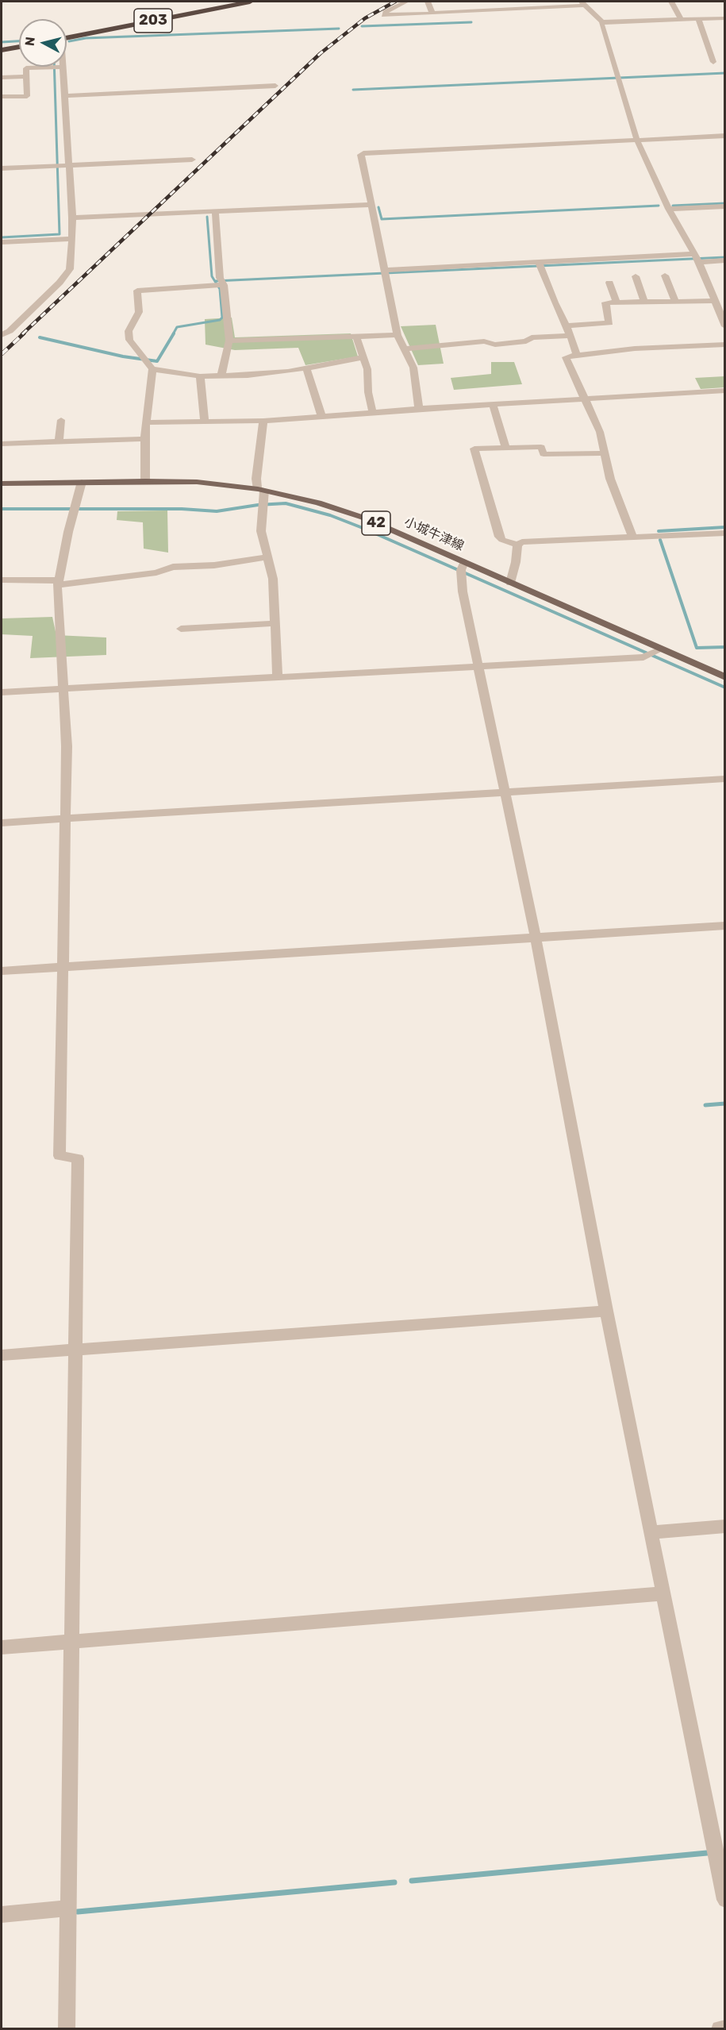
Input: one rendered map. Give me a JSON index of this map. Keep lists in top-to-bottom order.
{
  "streets": {
    "highway": ["203"],
    "main road": ["42", "小城牛津線"]
  },
  "north": "left"
}
